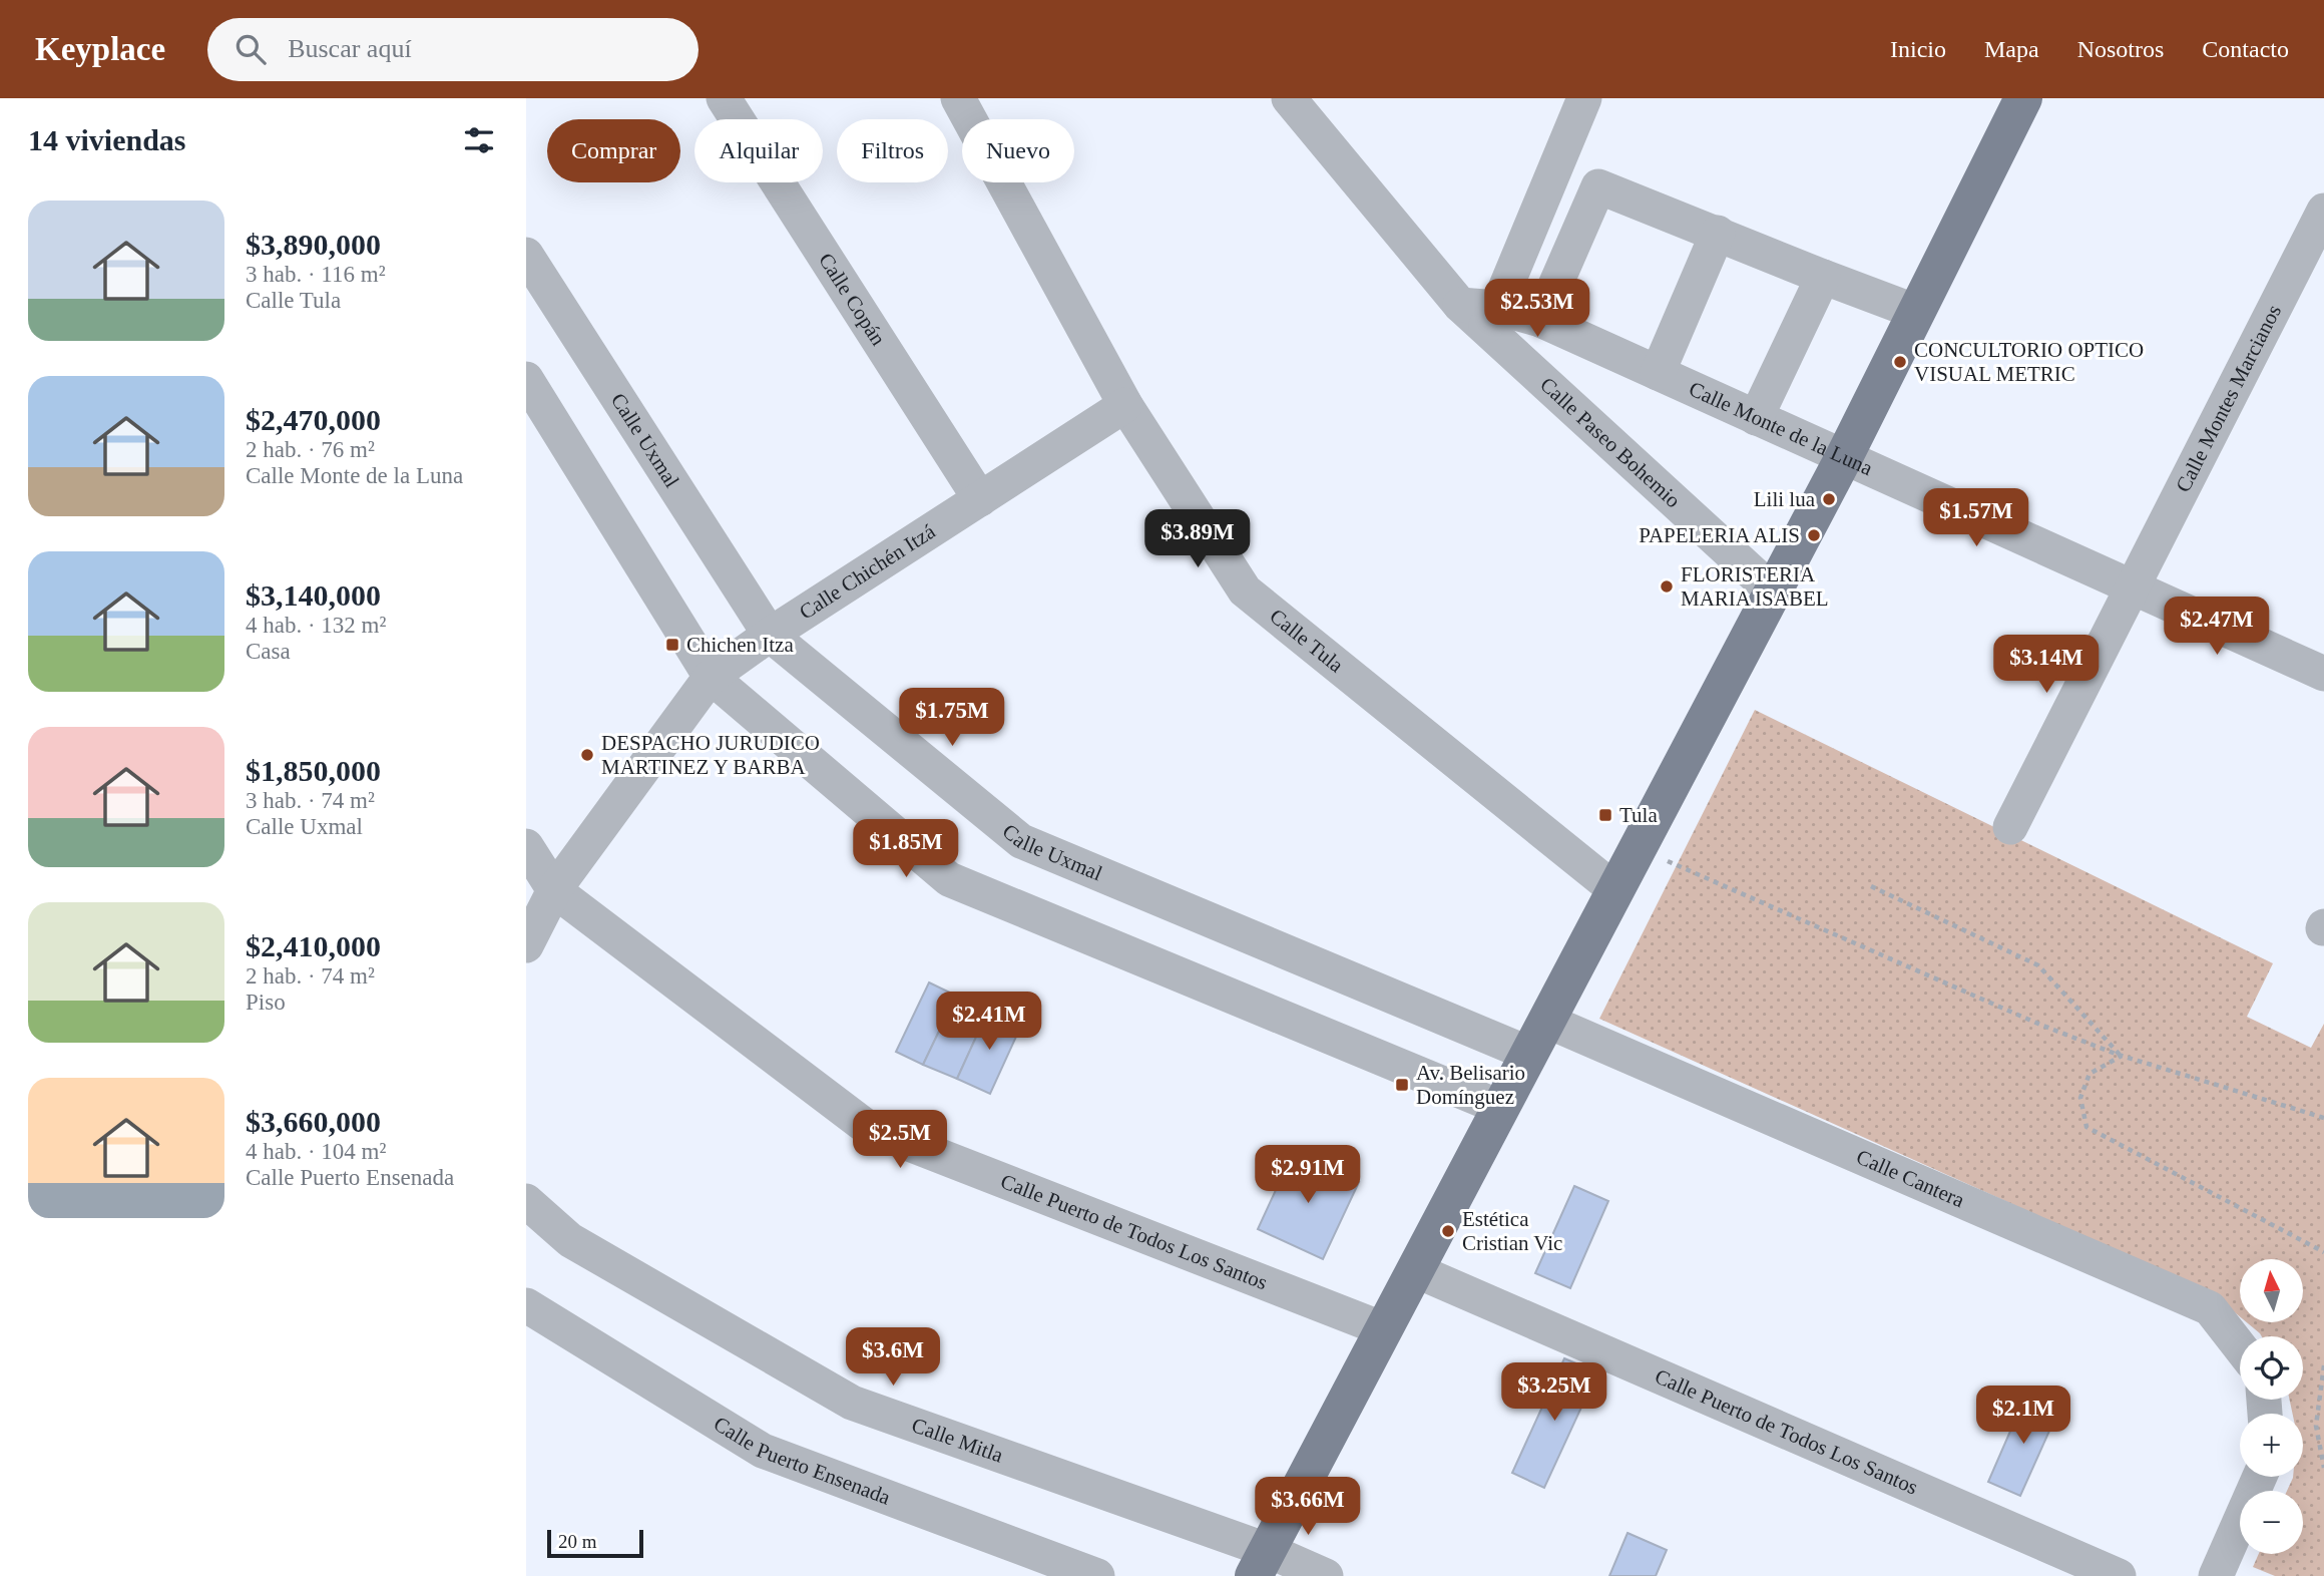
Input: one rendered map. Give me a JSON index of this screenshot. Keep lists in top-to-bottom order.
{
  "streets": {
    "street": [
      "Calle Copán",
      "Calle Montes Marcianos",
      "Calle Monte de la Luna",
      "Calle Uxmal",
      "Calle Paseo Bohemio",
      "Calle Chichén Itzá",
      "Calle Tula",
      "Calle Cantera",
      "Calle Puerto de Todos Los Santos",
      "Calle Mitla",
      "Calle Puerto Ensenada"
    ]
  },
  "crossings": [
    ["Calle Copán", "Calle Chichén Itzá"],
    ["Calle Montes Marcianos", "Calle Monte de la Luna"],
    ["Calle Monte de la Luna", "Calle Paseo Bohemio"],
    ["Calle Uxmal", "Calle Chichén Itzá"],
    ["Calle Chichén Itzá", "Calle Tula"],
    ["Calle Chichén Itzá", "Calle Puerto de Todos Los Santos"]
  ],
  "places": {
    "other": [
      "CONCULTORIO OPTICO VISUAL METRIC",
      "Lili lua",
      "PAPELERIA ALIS",
      "FLORISTERIA MARIA ISABEL",
      "DESPACHO JURUDICO MARTINEZ Y BARBA",
      "Estética Cristian Vic"
    ],
    "transit": ["Chichen Itza", "Tula", "Av. Belisario Domínguez"]
  },
  "scale_bar": "20 m",
  "north": "top",
  "page": {
    "header": "Keyplace",
    "search": "Buscar aquí",
    "nav": [
      "Inicio",
      "Mapa",
      "Nosotros",
      "Contacto"
    ],
    "heading": "14 viviendas",
    "chip": [
      "Comprar",
      "Alquilar",
      "Filtros",
      "Nuevo"
    ],
    "list": [
      {
        "name": "$3,890,000",
        "note": "3 hab. · 116 m² · Calle Tula"
      },
      {
        "name": "$2,470,000",
        "note": "2 hab. · 76 m² · Calle Monte de la Luna"
      },
      {
        "name": "$3,140,000",
        "note": "4 hab. · 132 m² · Casa"
      },
      {
        "name": "$1,850,000",
        "note": "3 hab. · 74 m² · Calle Uxmal"
      },
      {
        "name": "$2,410,000",
        "note": "2 hab. · 74 m² · Piso"
      },
      {
        "name": "$3,660,000",
        "note": "4 hab. · 104 m² · Calle Puerto Ensenada"
      }
    ],
    "price": [
      "$2.53M",
      "$1.57M",
      "$3.89M",
      "$2.47M",
      "$3.14M",
      "$1.75M",
      "$1.85M",
      "$2.41M",
      "$2.5M",
      "$2.91M",
      "$3.6M",
      "$3.25M",
      "$2.1M",
      "$3.66M"
    ],
    "map_buttons": ["+", "−"],
    "scale": "20 m"
  }
}
